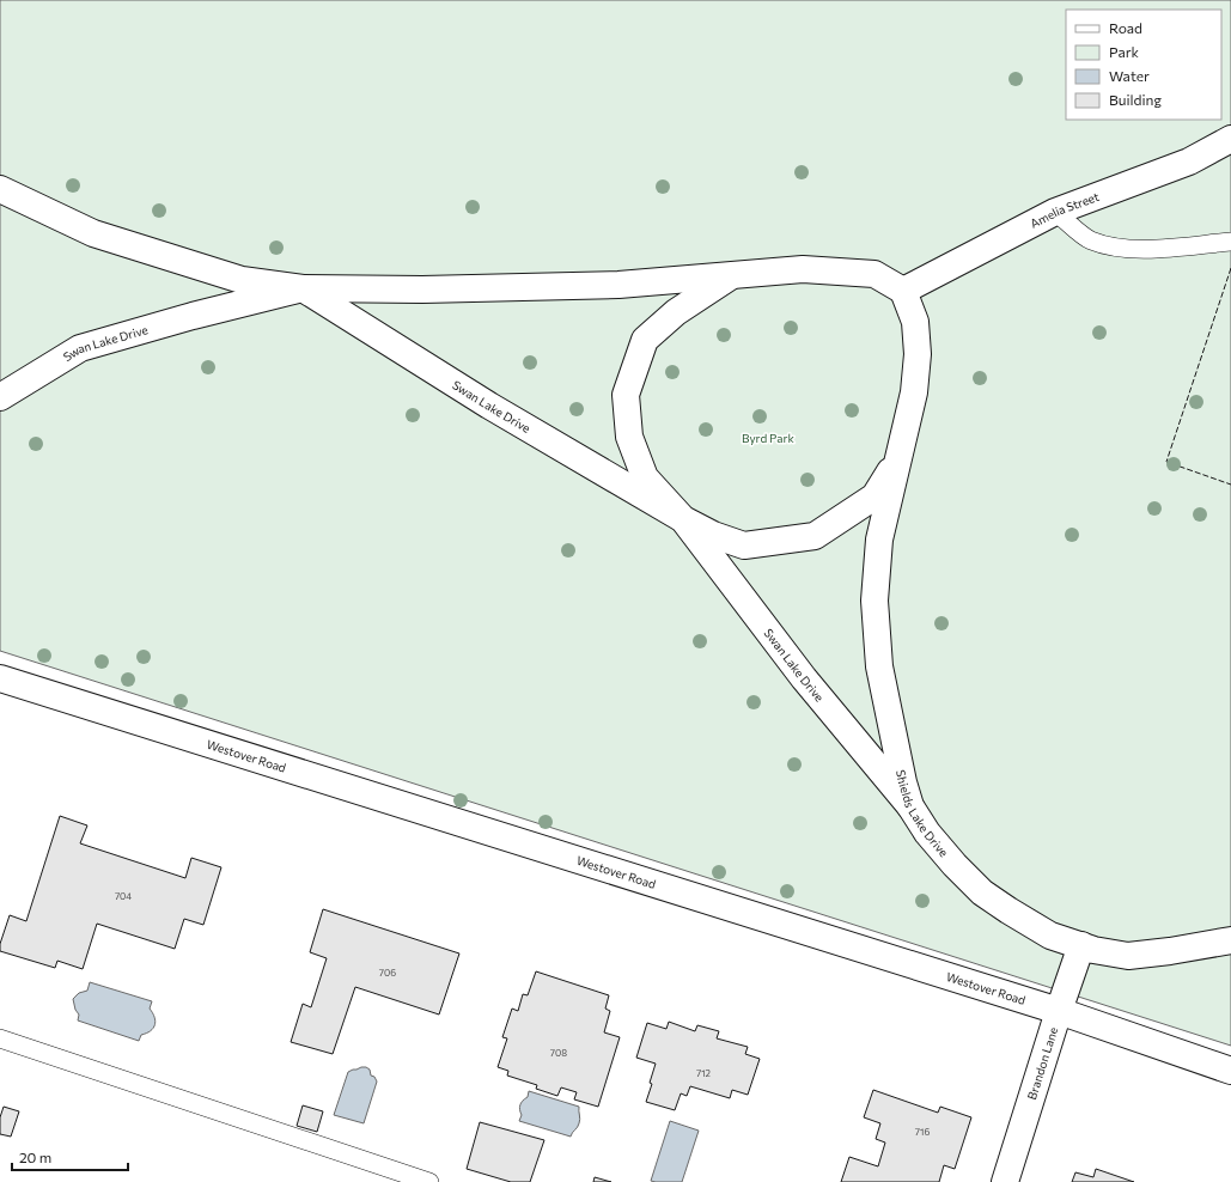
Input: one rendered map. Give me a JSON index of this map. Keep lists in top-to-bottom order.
{
  "streets": {
    "street": [
      "Amelia Street",
      "Swan Lake Drive",
      "Westover Road",
      "Shields Lake Drive",
      "Brandon Lane"
    ]
  },
  "crossings": [
    ["Amelia Street", "Swan Lake Drive"],
    ["Amelia Street", "Shields Lake Drive"],
    ["Swan Lake Drive", "Shields Lake Drive"],
    ["Westover Road", "Brandon Lane"],
    ["Shields Lake Drive", "Brandon Lane"]
  ],
  "parks": ["Byrd Park"],
  "house_numbers": [
    "704",
    "706",
    "708",
    "712",
    "716"
  ],
  "legend": [
    "Road",
    "Park",
    "Water",
    "Building"
  ],
  "scale_bar": "20 m"
}
